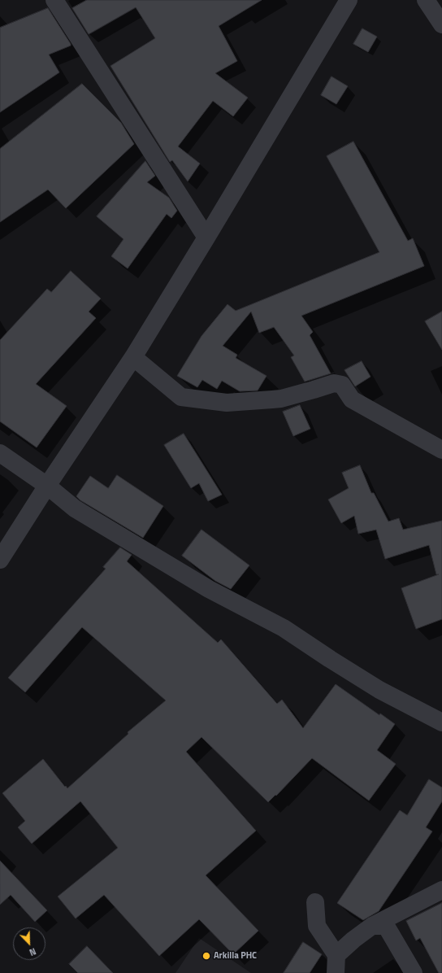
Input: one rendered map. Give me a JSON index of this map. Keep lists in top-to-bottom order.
{
  "places": ["Arkilla PHC"],
  "north": "bottom right"
}
